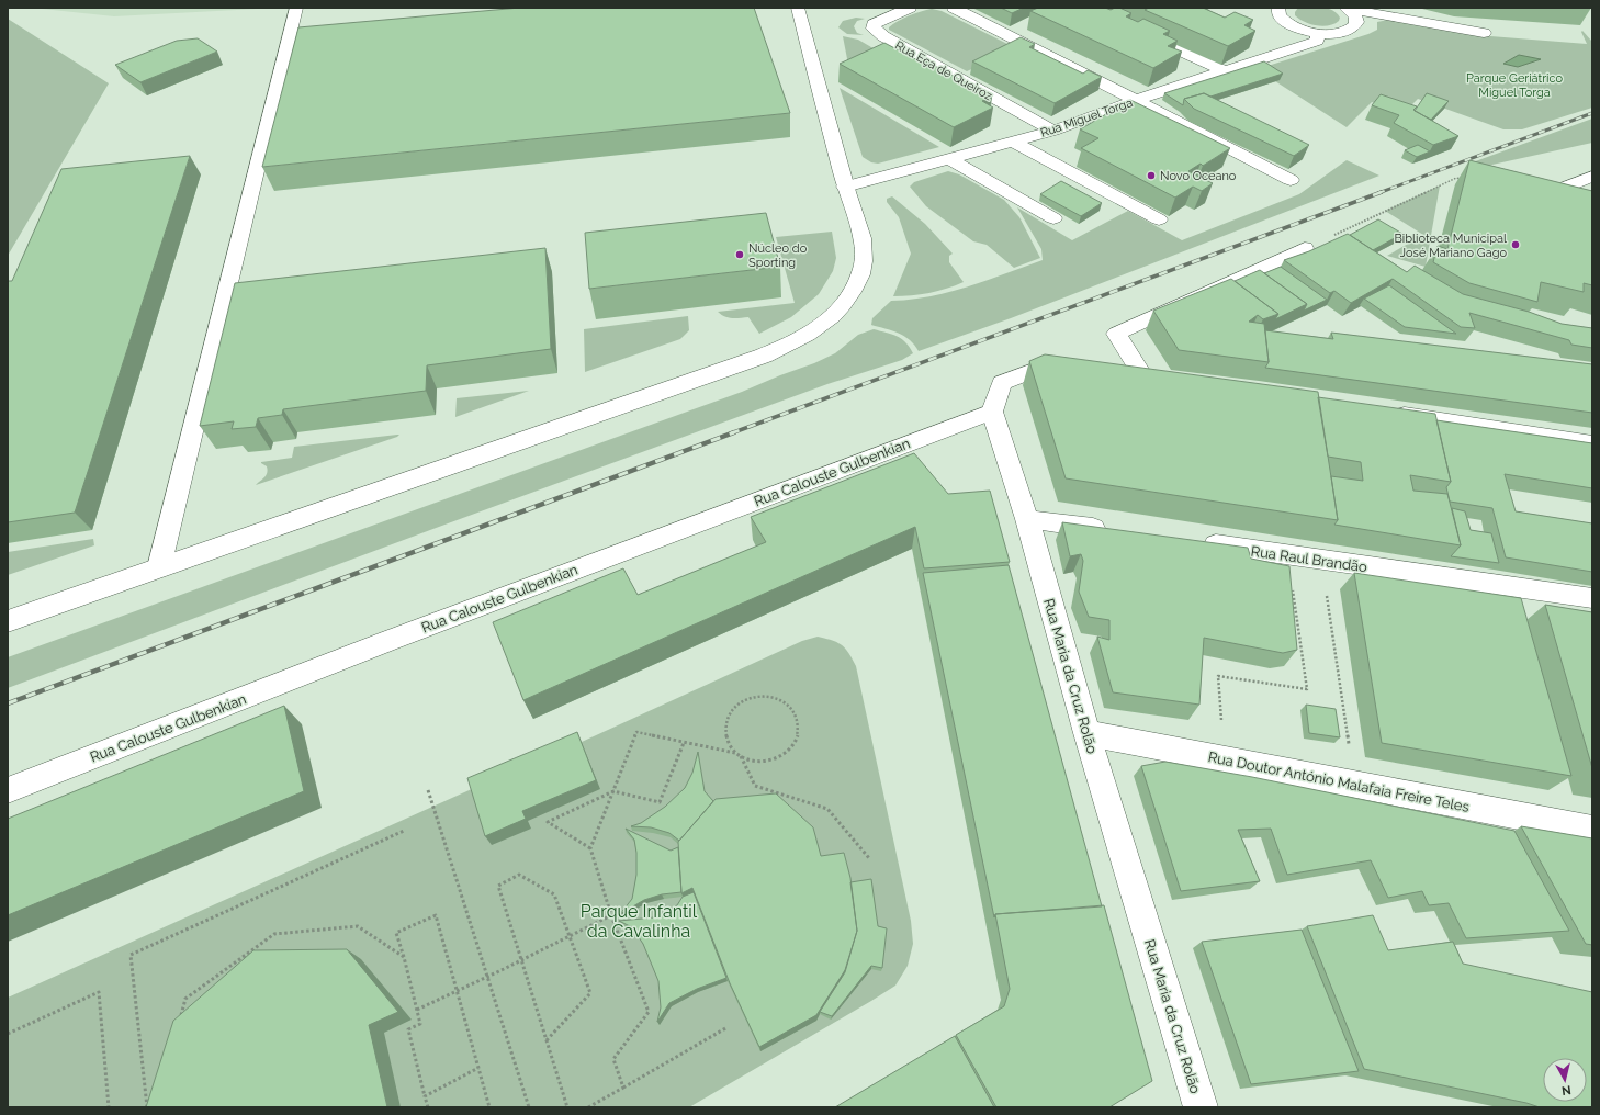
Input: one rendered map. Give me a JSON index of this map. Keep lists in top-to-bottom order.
{
  "streets": {
    "street": [
      "Rua Eça de Queiroz",
      "Rua Miguel Torga",
      "Rua Calouste Gulbenkian",
      "Rua Raul Brandão",
      "Rua Maria da Cruz Rolão",
      "Rua Doutor António Malafaia Freire Teles"
    ]
  },
  "crossings": [
    ["Rua Eça de Queiroz", "Rua Miguel Torga"],
    ["Rua Calouste Gulbenkian", "Rua Maria da Cruz Rolão"],
    ["Rua Maria da Cruz Rolão", "Rua Doutor António Malafaia Freire Teles"]
  ],
  "parks": ["Parque Geriátrico Miguel Torga", "Parque Infantil da Cavalinha"],
  "places": ["Novo Oceano", "Biblioteca Municipal José Mariano Gago", "Núcleo do Sporting"],
  "north": "bottom"
}
